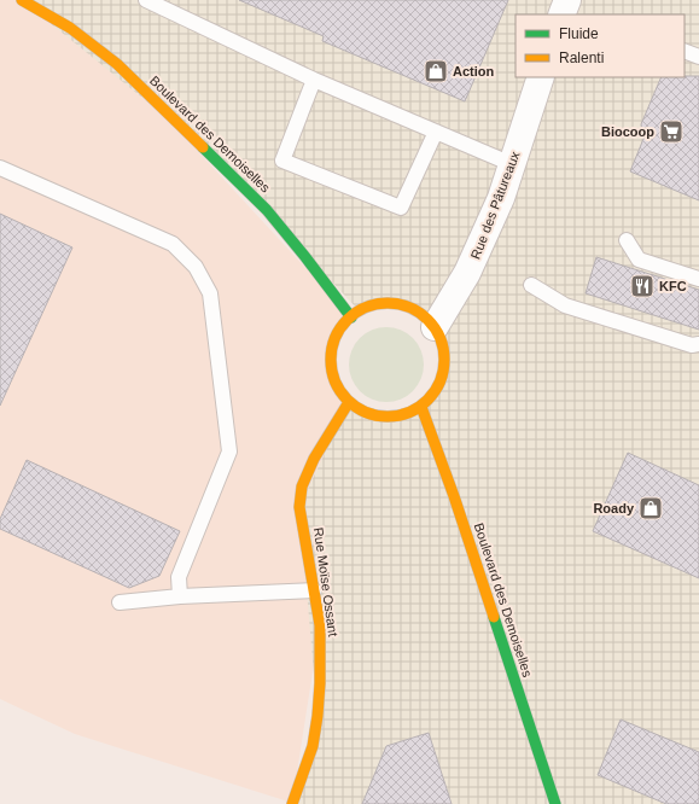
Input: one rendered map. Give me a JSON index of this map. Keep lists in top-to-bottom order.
{
  "streets": {
    "street": ["Boulevard des Demoiselles", "Rue des Pâtureaux", "Rue Moïse Ossant"]
  },
  "crossings": [
    ["Boulevard des Demoiselles", "Rue des Pâtureaux"],
    ["Boulevard des Demoiselles", "Rue Moïse Ossant"],
    ["Rue des Pâtureaux", "Rue Moïse Ossant"]
  ],
  "places": {
    "shop": ["Action", "Roady"],
    "supermarket": ["Biocoop"],
    "restaurant": ["KFC"]
  },
  "legend": ["Fluide", "Ralenti"]
}
